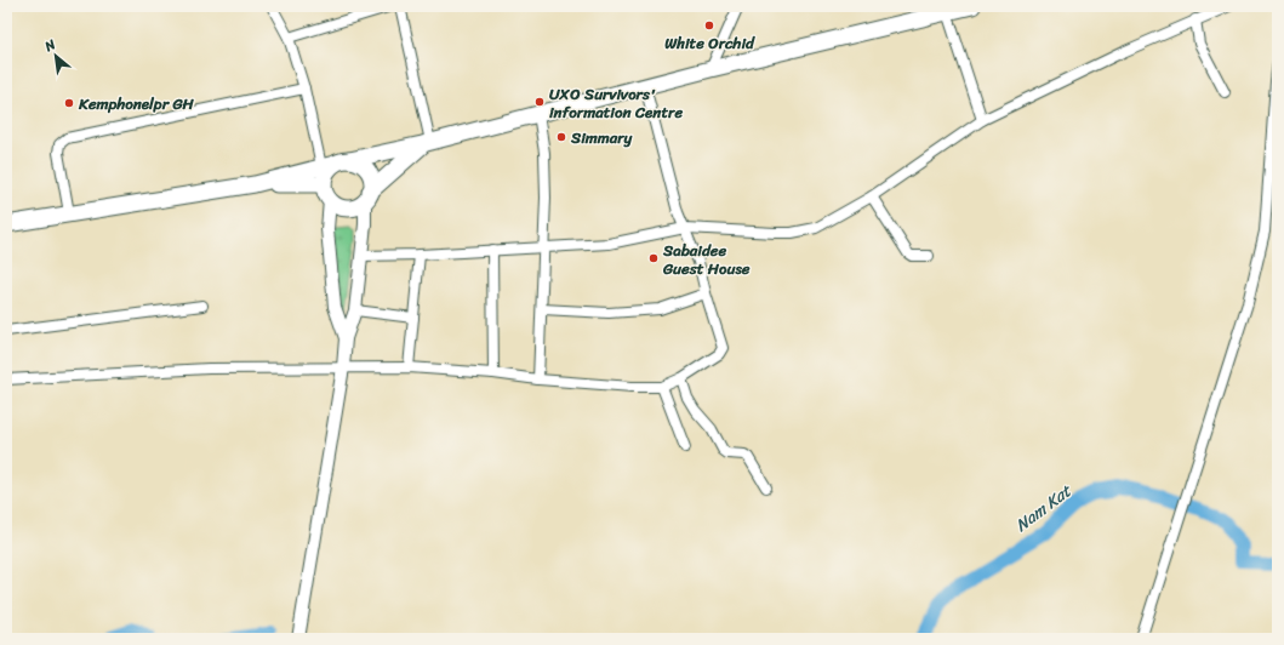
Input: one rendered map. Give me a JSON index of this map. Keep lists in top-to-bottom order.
{
  "water": ["Nam Kat"],
  "places": [
    "White Orchid",
    "UXO Survivors' information Centre",
    "Kemphonelpr GH",
    "Simmary",
    "Sabaidee Guest House"
  ],
  "north": "top left"
}
